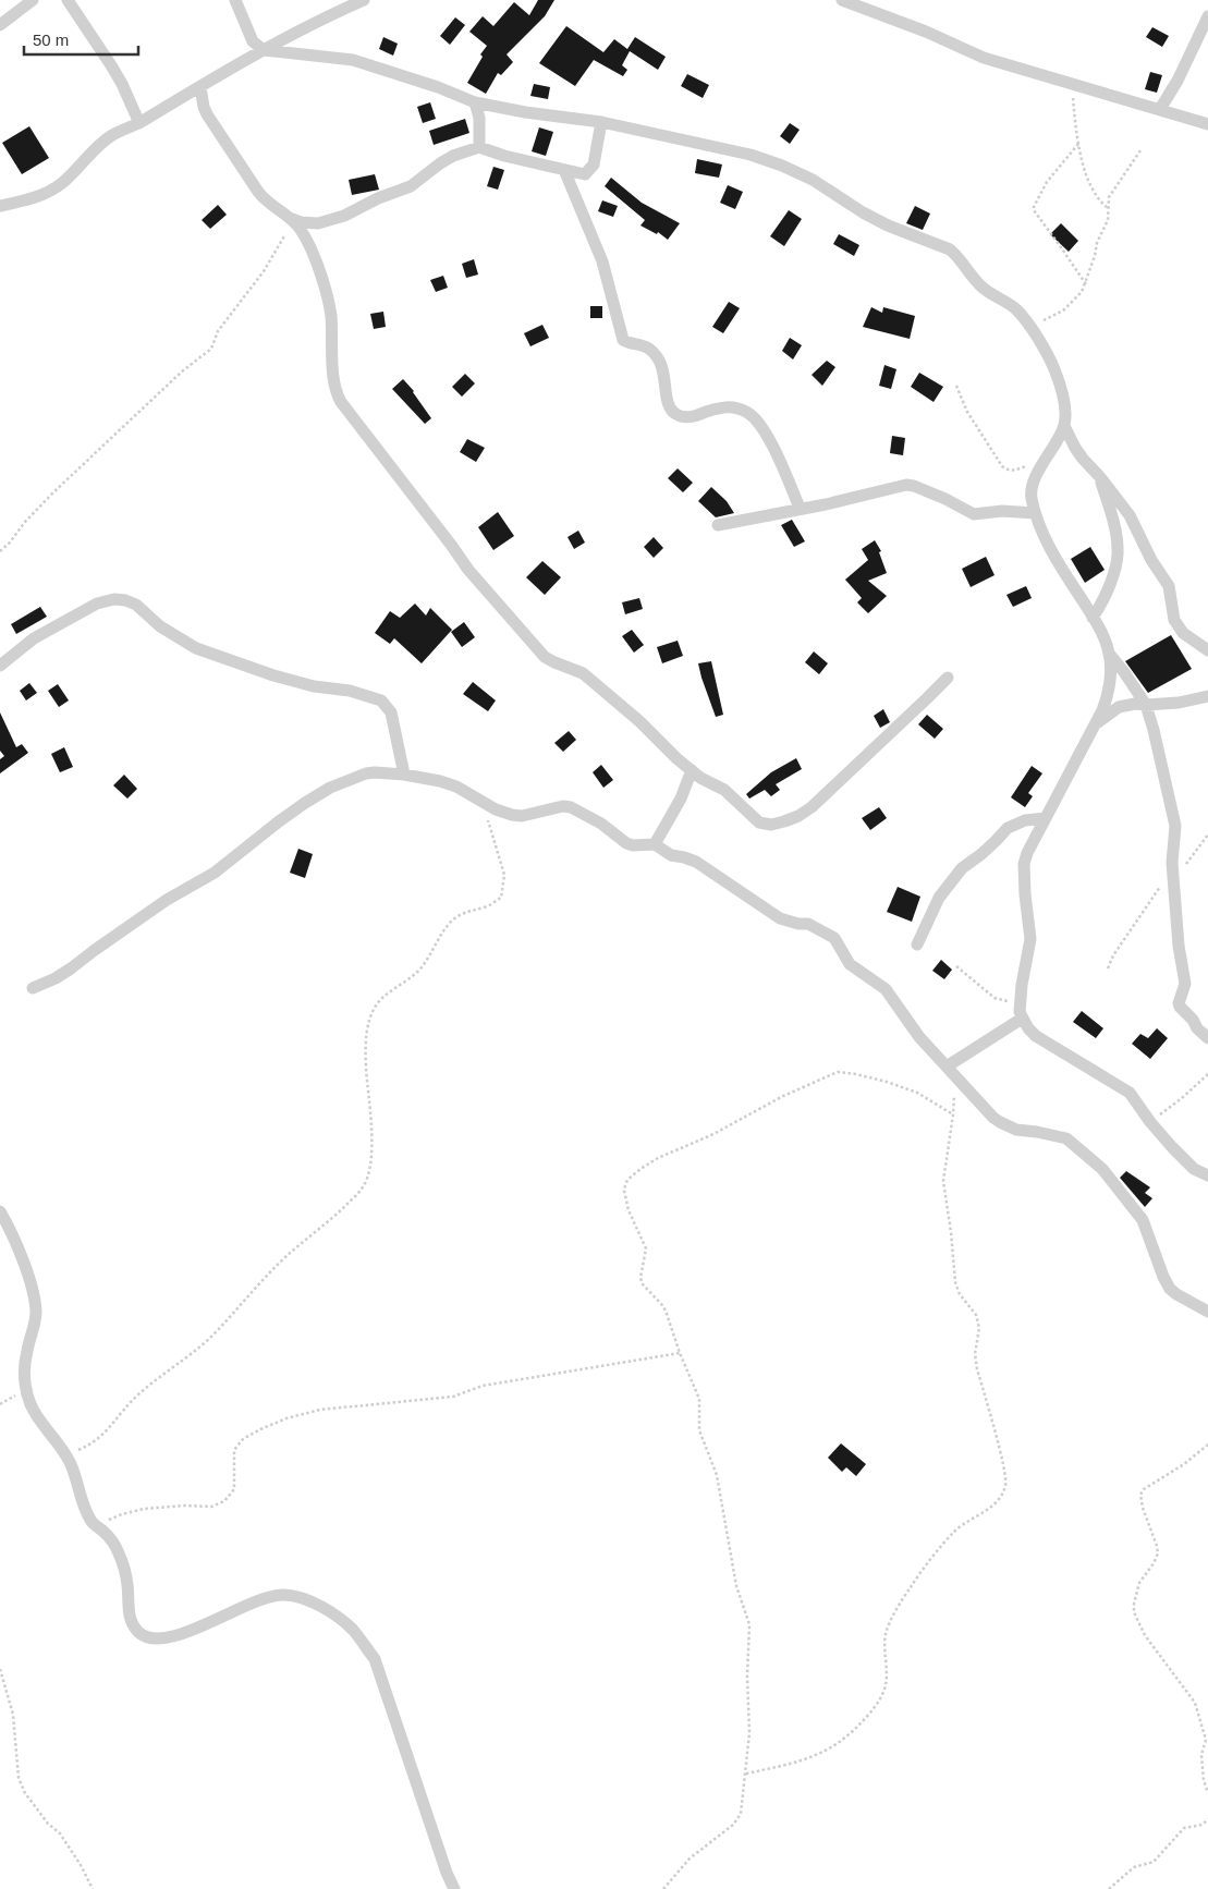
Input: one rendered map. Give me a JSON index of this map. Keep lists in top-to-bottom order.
{
  "scale_bar": "50 m"
}
